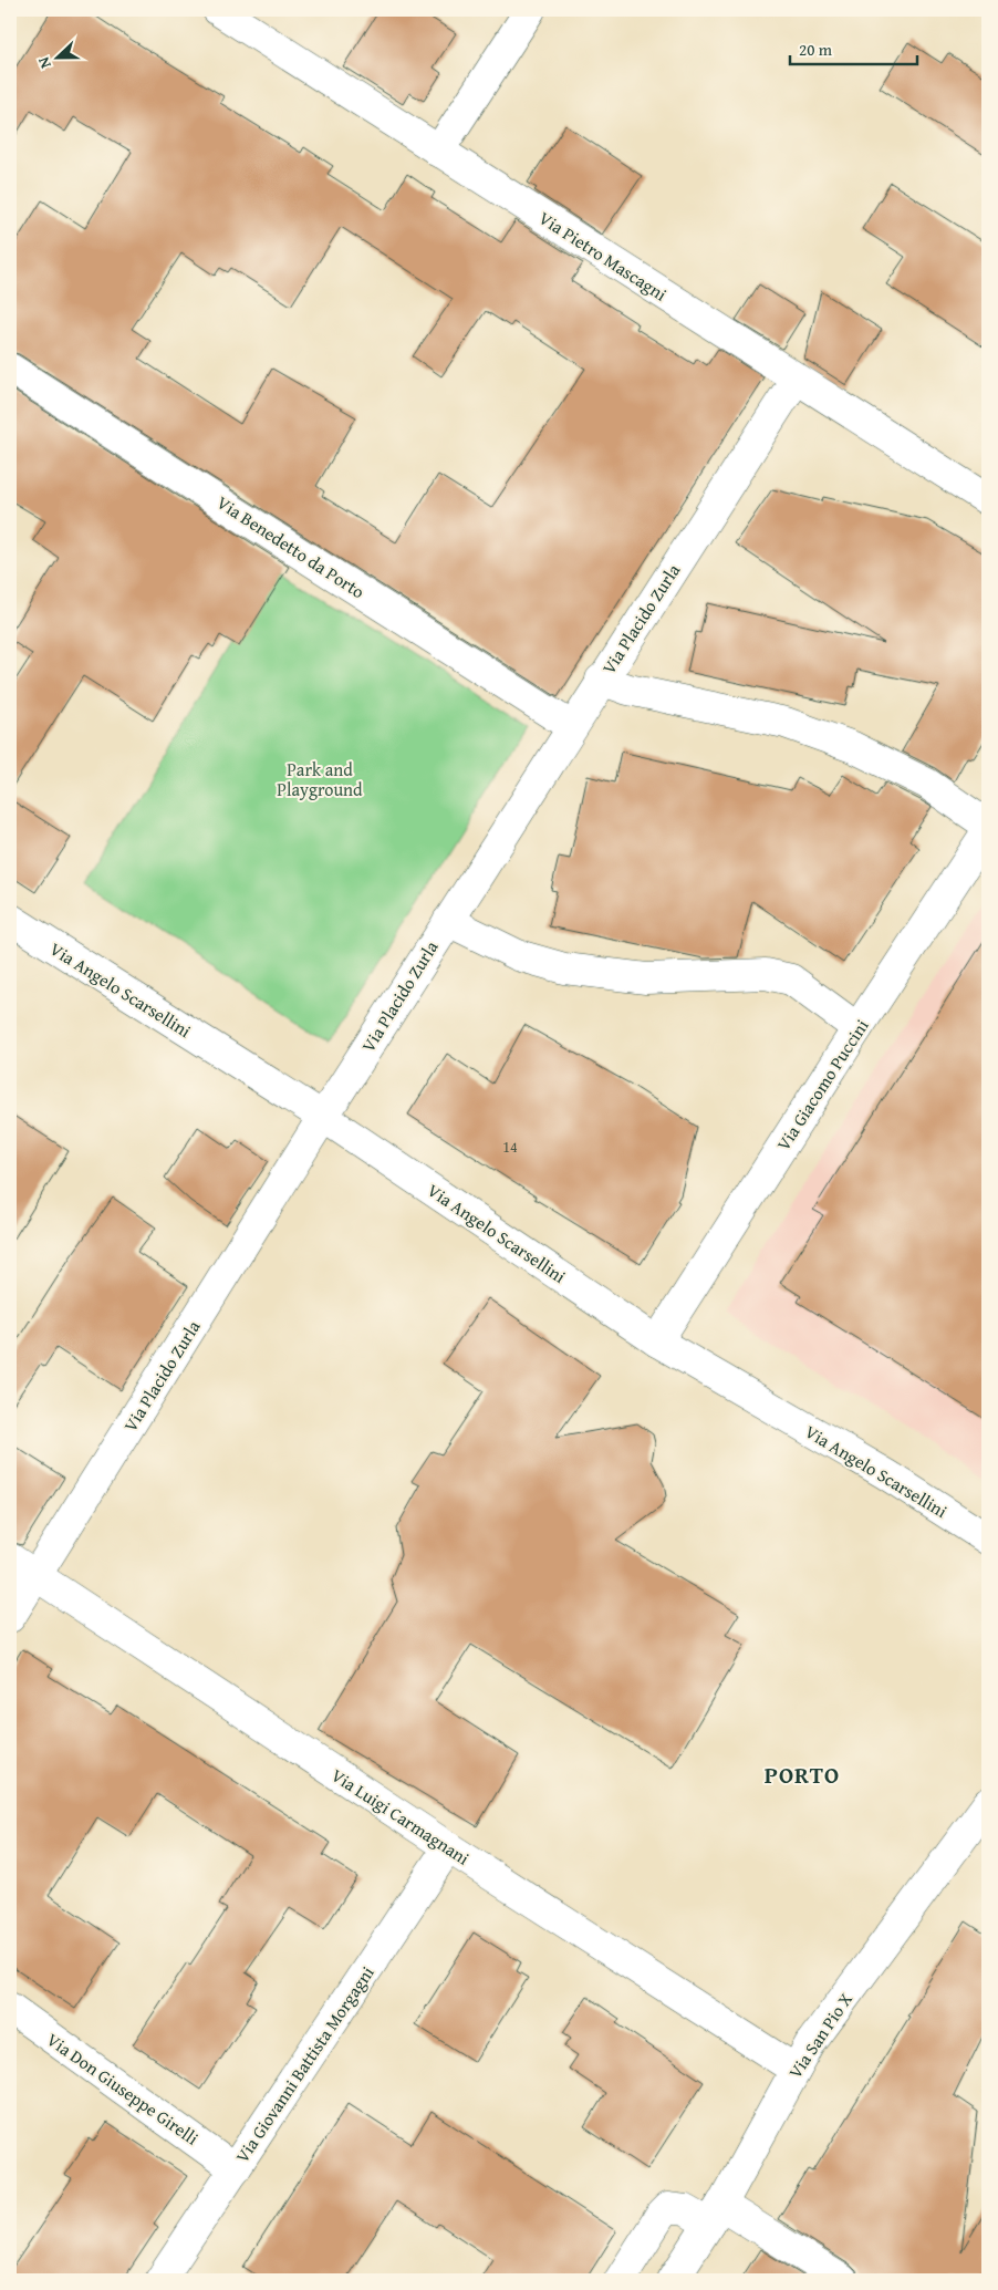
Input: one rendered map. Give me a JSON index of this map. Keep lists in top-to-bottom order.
{
  "streets": {
    "street": [
      "Via Pietro Mascagni",
      "Via Benedetto da Porto",
      "Via Placido Zurla",
      "Via Angelo Scarsellini",
      "Via Giacomo Puccini",
      "Via Luigi Carmagnani",
      "Via San Pio X",
      "Via Giovanni Battista Morgagni",
      "Via Don Giuseppe Girelli"
    ]
  },
  "crossings": [
    ["Via Pietro Mascagni", "Via Placido Zurla"],
    ["Via Benedetto da Porto", "Via Placido Zurla"],
    ["Via Placido Zurla", "Via Angelo Scarsellini"],
    ["Via Placido Zurla", "Via Luigi Carmagnani"],
    ["Via Angelo Scarsellini", "Via Giacomo Puccini"],
    ["Via Luigi Carmagnani", "Via San Pio X"],
    ["Via Luigi Carmagnani", "Via Giovanni Battista Morgagni"],
    ["Via Giovanni Battista Morgagni", "Via Don Giuseppe Girelli"]
  ],
  "districts": ["PORTO"],
  "parks": ["Park and Playground"],
  "house_numbers": ["14"],
  "scale_bar": "20 m",
  "north": "left"
}
